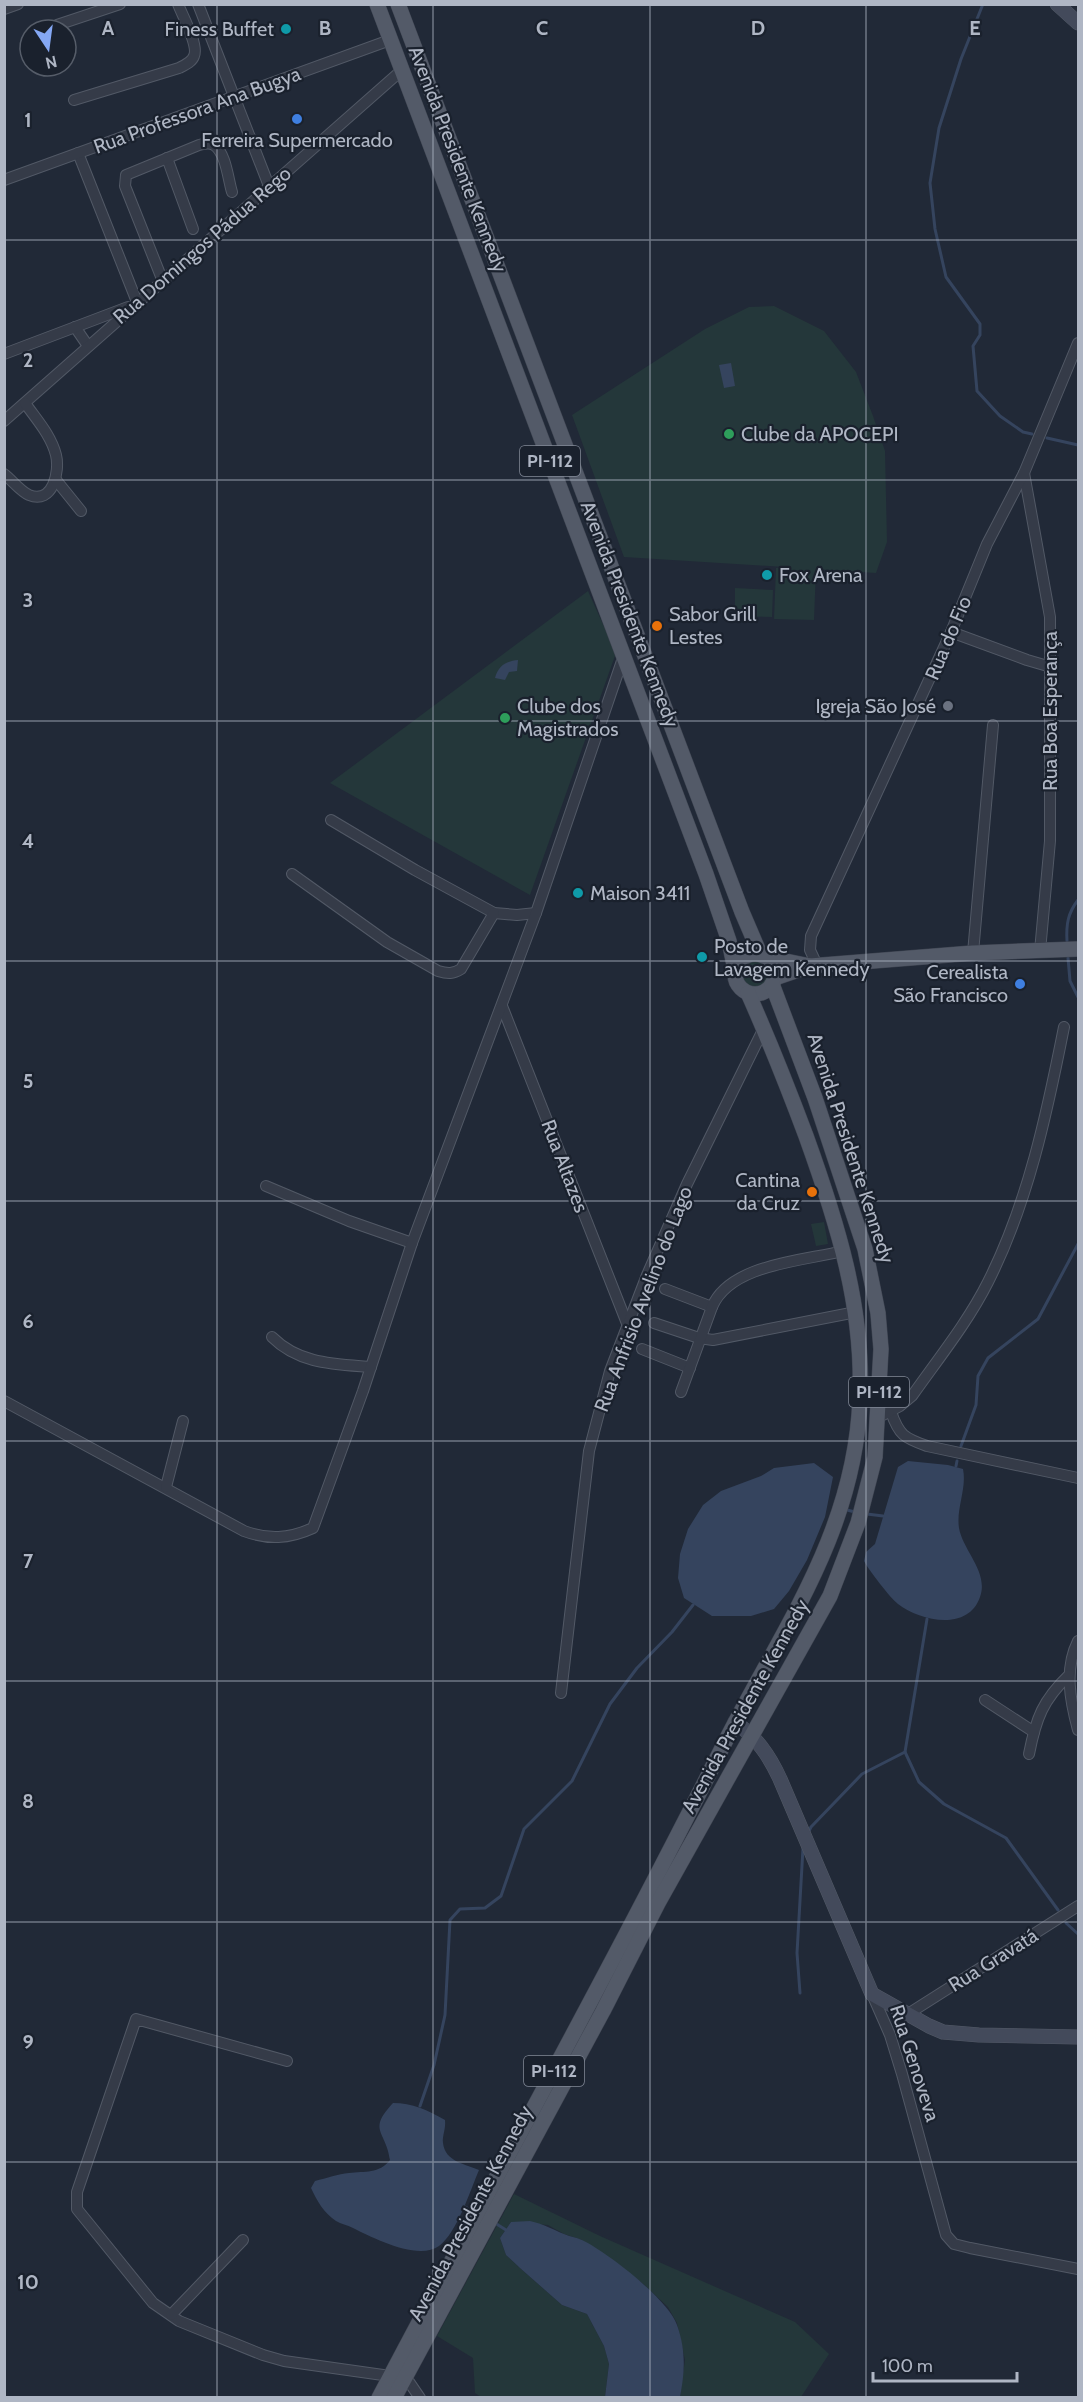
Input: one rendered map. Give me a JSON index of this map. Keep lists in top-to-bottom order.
{
  "streets": {
    "main road": ["Avenida Presidente Kennedy", "PI-112"],
    "street": [
      "Rua Professora Ana Bugya",
      "Rua Domingos Pádua Rego",
      "Rua do Fio",
      "Rua Boa Esperança",
      "Rua Altazes",
      "Rua Anfrisio Avelino do Lago",
      "Rua Gravatá",
      "Rua Genoveva"
    ]
  },
  "crossings": [
    ["Rua Professora Ana Bugya", "Avenida Presidente Kennedy"],
    ["Avenida Presidente Kennedy", "Rua Domingos Pádua Rego"],
    ["Avenida Presidente Kennedy", "Rua Anfrisio Avelino do Lago"],
    ["Avenida Presidente Kennedy", "Rua Genoveva"],
    ["Rua do Fio", "Rua Boa Esperança"],
    ["Rua Altazes", "Rua Anfrisio Avelino do Lago"]
  ],
  "places": [
    "Finess Buffet",
    "Ferreira Supermercado",
    "Clube da APOCEPI",
    "Fox Arena",
    "Sabor Grill Lestes",
    "Igreja São José",
    "Clube dos Magistrados",
    "Maison 3411",
    "Posto de Lavagem Kennedy",
    "Cerealista São Francisco",
    "Cantina da Cruz"
  ],
  "scale_bar": "100 m",
  "north": "bottom",
  "grid": {
    "columns": [
      "A",
      "B",
      "C",
      "D",
      "E"
    ],
    "rows": [
      "1",
      "2",
      "3",
      "4",
      "5",
      "6",
      "7",
      "8",
      "9",
      "10"
    ]
  }
}
